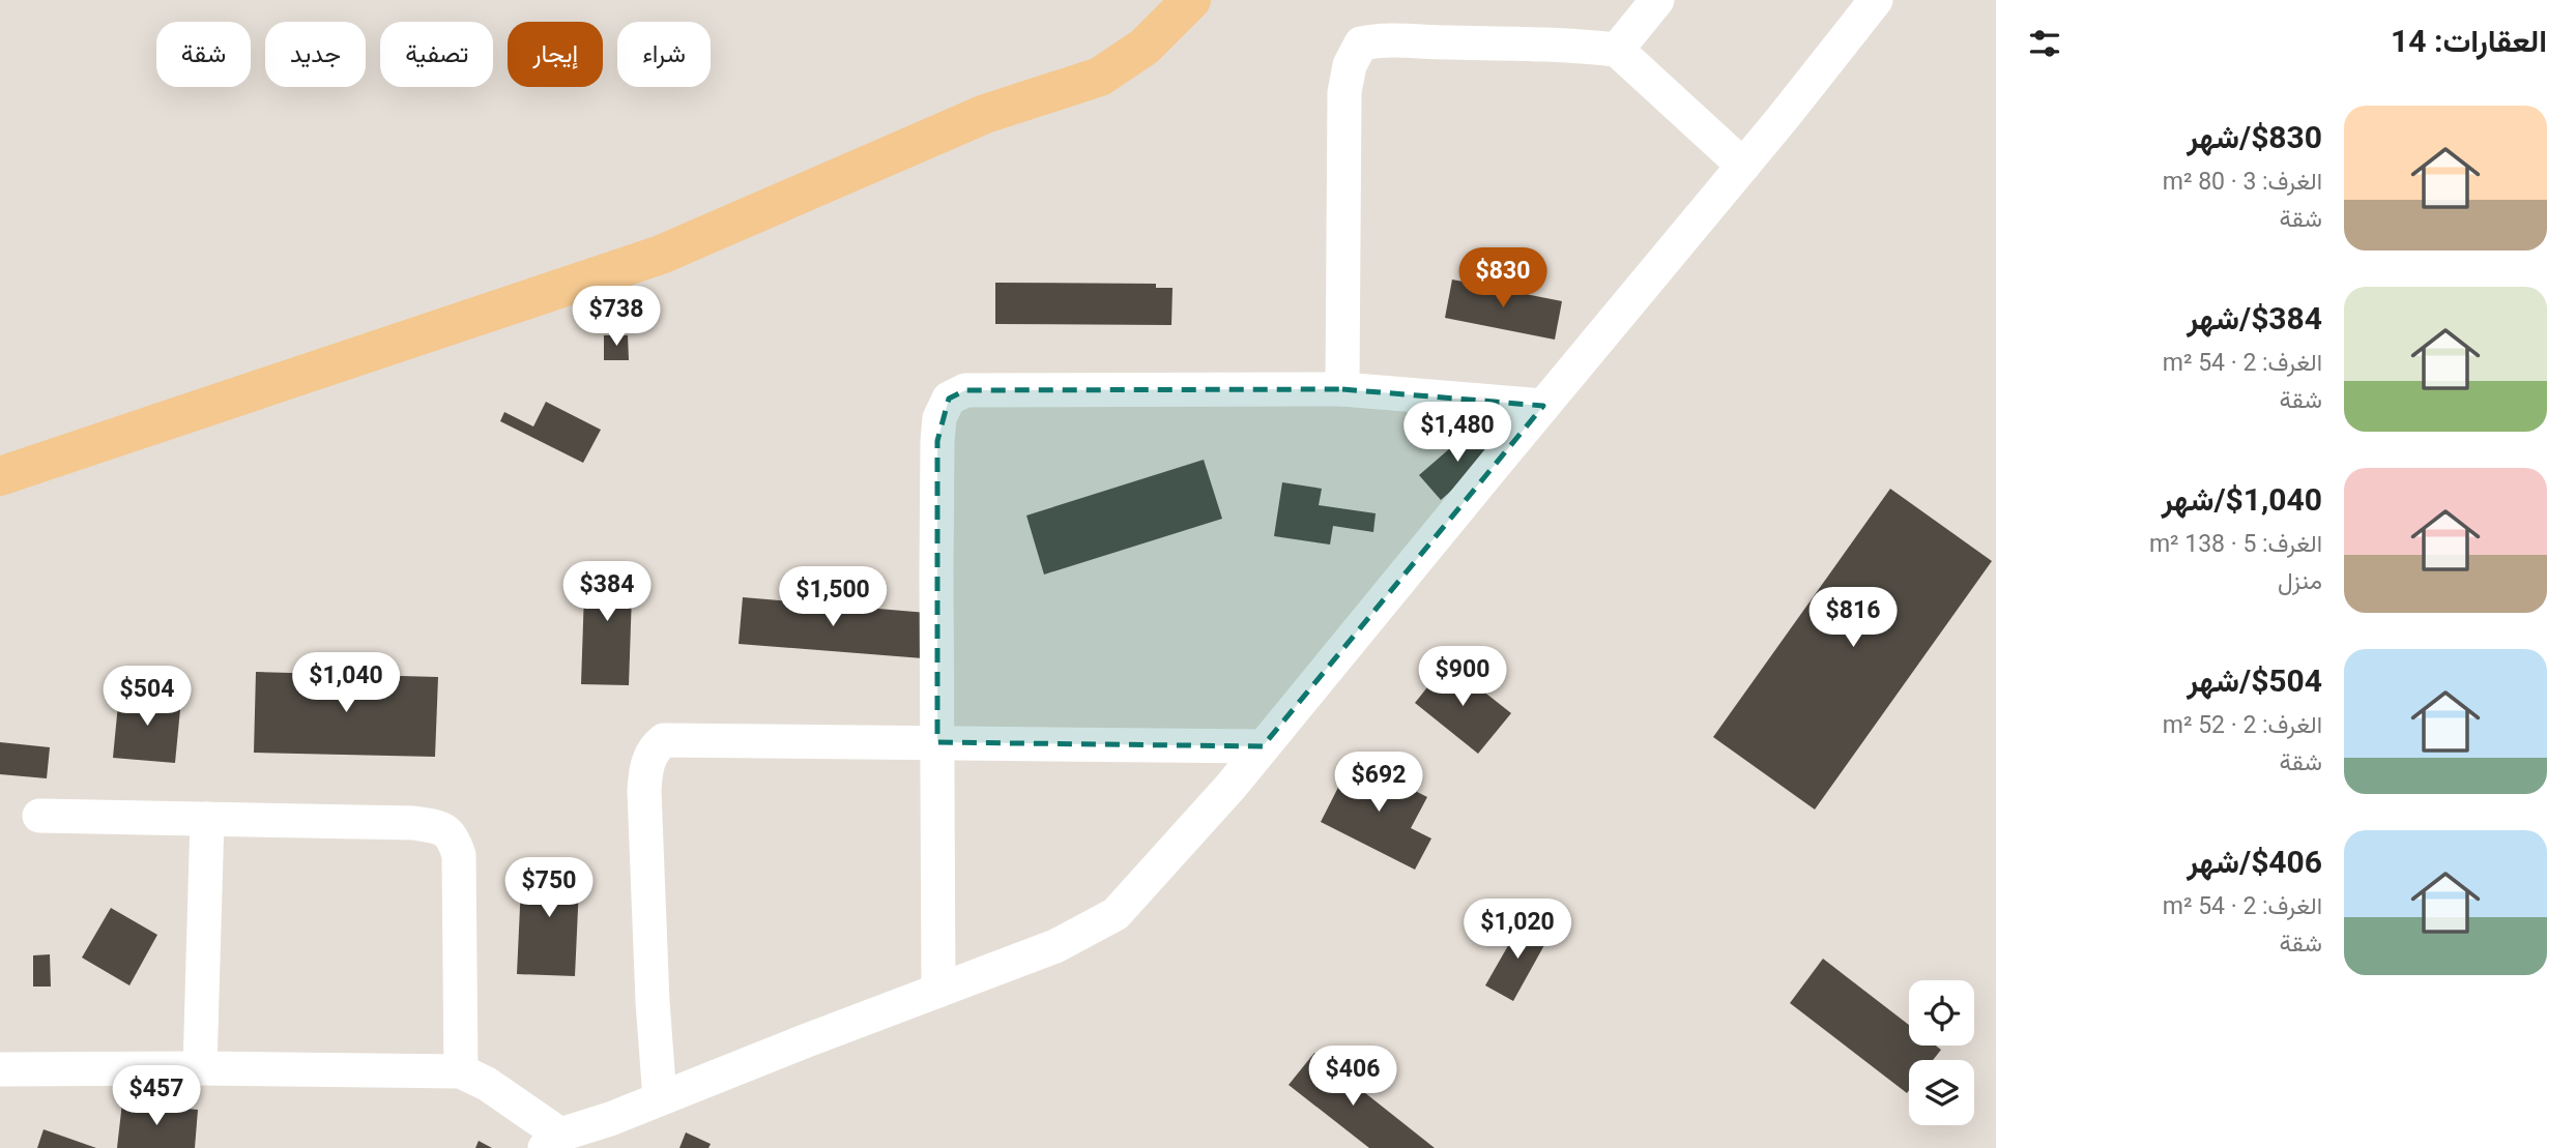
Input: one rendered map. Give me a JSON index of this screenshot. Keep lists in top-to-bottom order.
{
  "page": {
    "heading": "العقارات: 14",
    "chip": [
      "شراء",
      "إيجار",
      "تصفية",
      "جديد",
      "شقة"
    ],
    "list": [
      {
        "name": "$830/شهر",
        "note": "الغرف: 3 · 80 m² · شقة"
      },
      {
        "name": "$384/شهر",
        "note": "الغرف: 2 · 54 m² · شقة"
      },
      {
        "name": "$1,040/شهر",
        "note": "الغرف: 5 · 138 m² · منزل"
      },
      {
        "name": "$504/شهر",
        "note": "الغرف: 2 · 52 m² · شقة"
      },
      {
        "name": "$406/شهر",
        "note": "الغرف: 2 · 54 m² · شقة"
      }
    ],
    "price": [
      "$830",
      "$738",
      "$1,480",
      "$384",
      "$1,500",
      "$816",
      "$900",
      "$1,040",
      "$504",
      "$692",
      "$750",
      "$1,020",
      "$406",
      "$457"
    ]
  }
}
